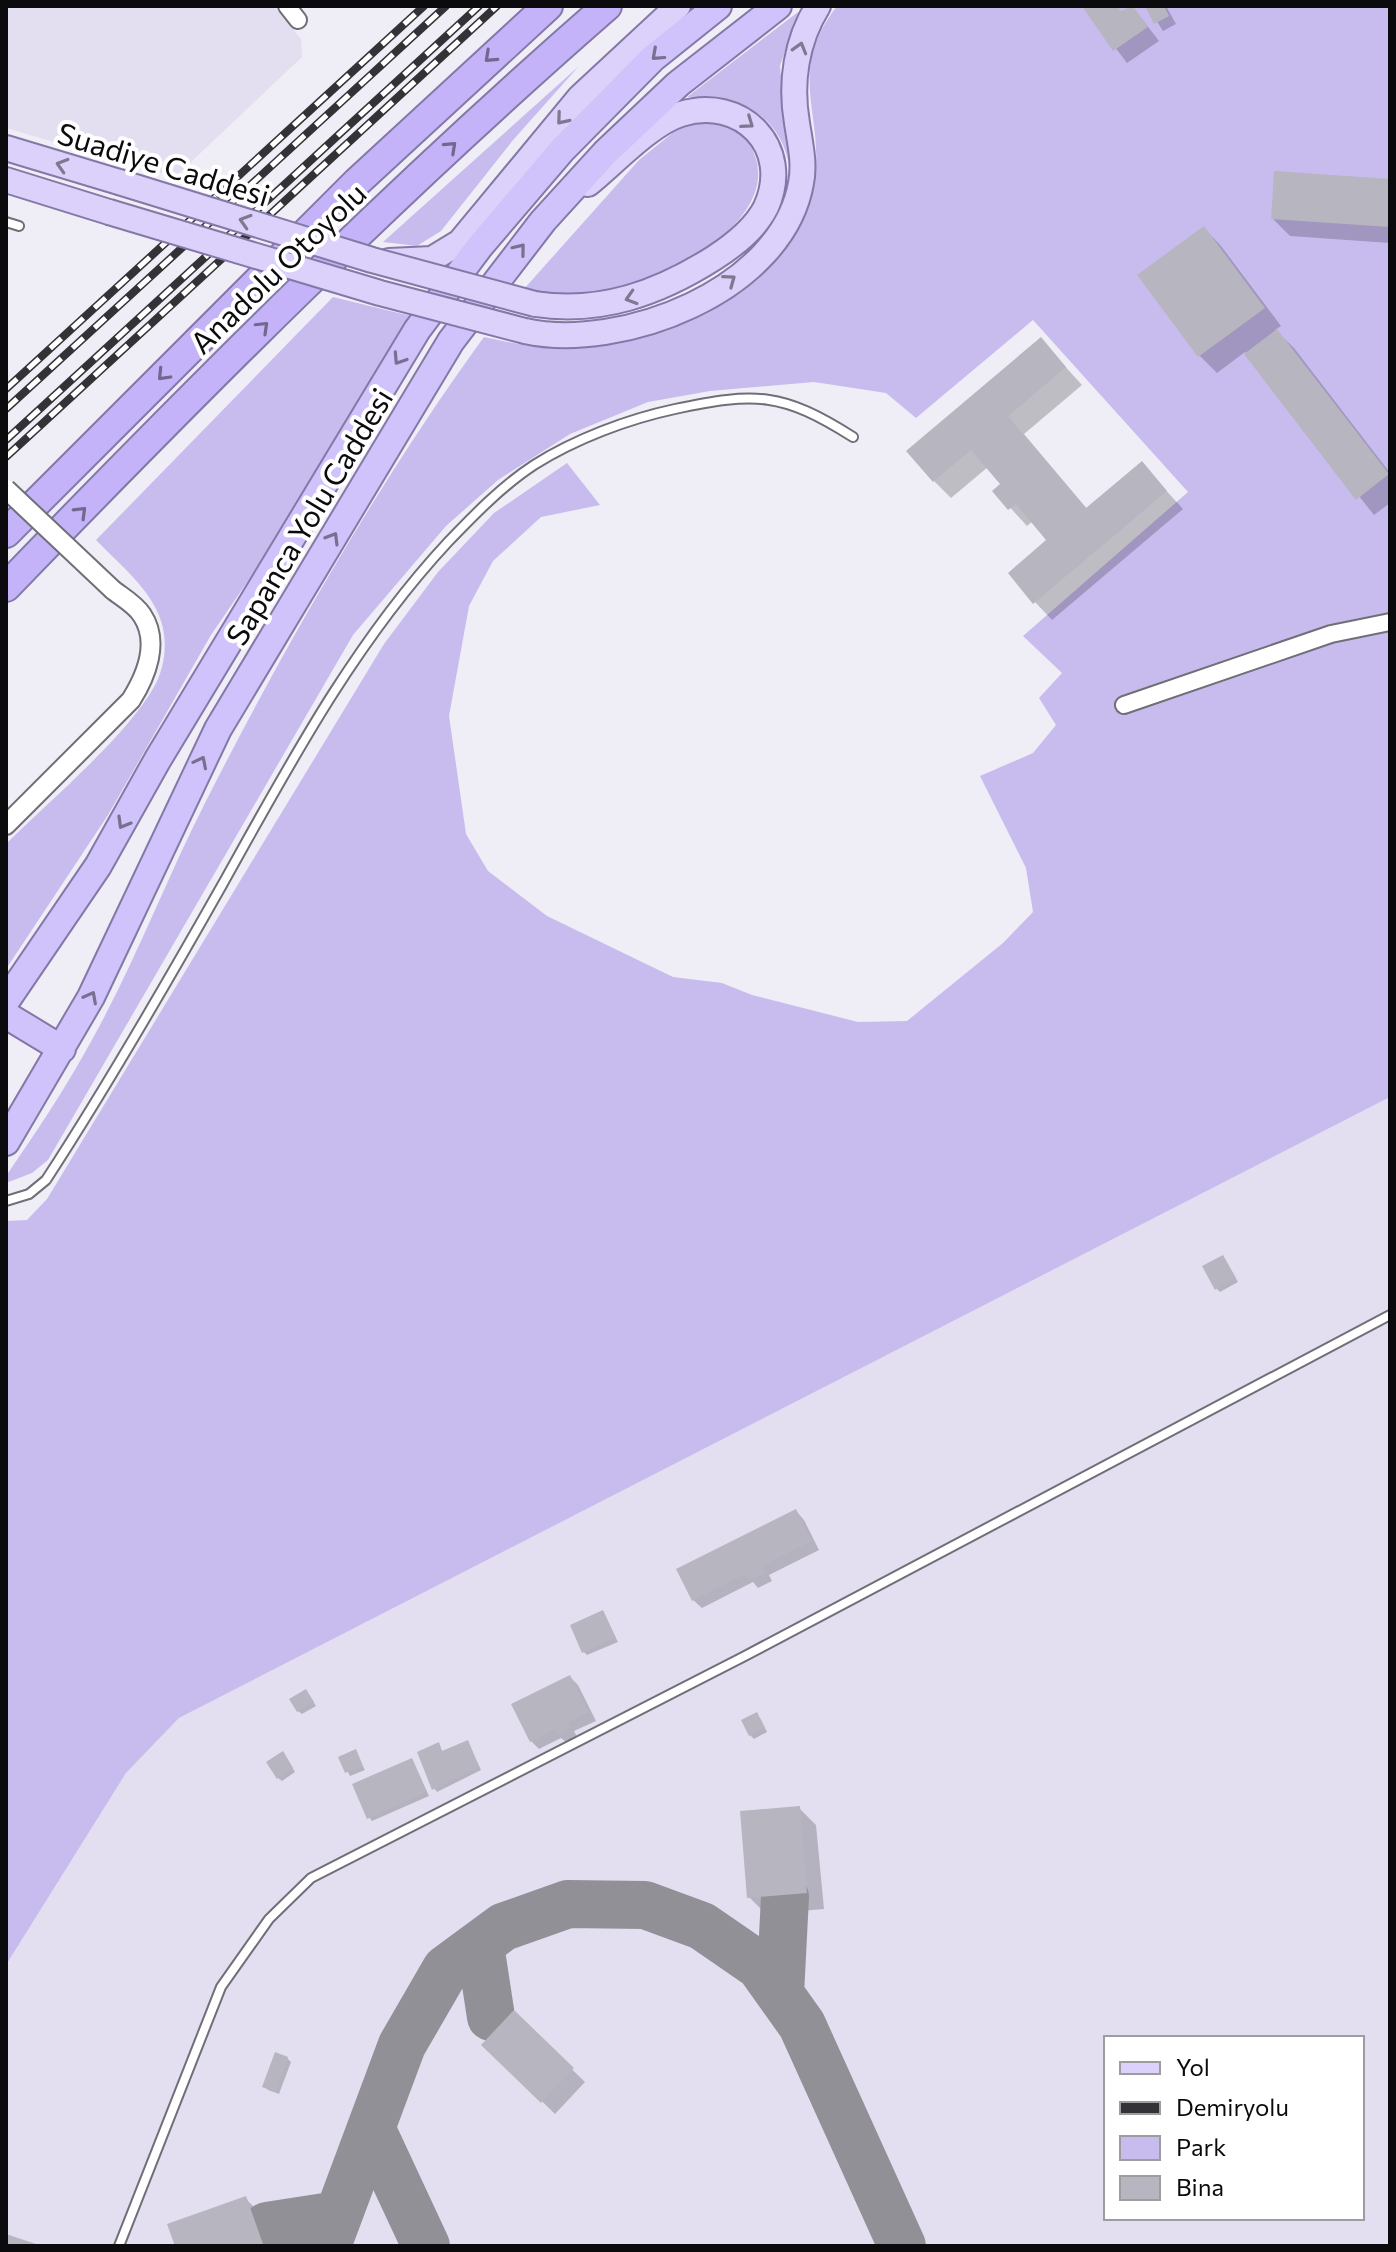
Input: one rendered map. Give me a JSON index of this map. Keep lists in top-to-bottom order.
{
  "streets": {
    "highway": ["Anadolu Otoyolu", "Sapanca Yolu Caddesi"],
    "main road": ["Suadiye Caddesi"]
  },
  "crossings": [
    ["Suadiye Caddesi", "Sapanca Yolu Caddesi"]
  ],
  "legend": [
    "Yol",
    "Demiryolu",
    "Park",
    "Bina"
  ]
}
